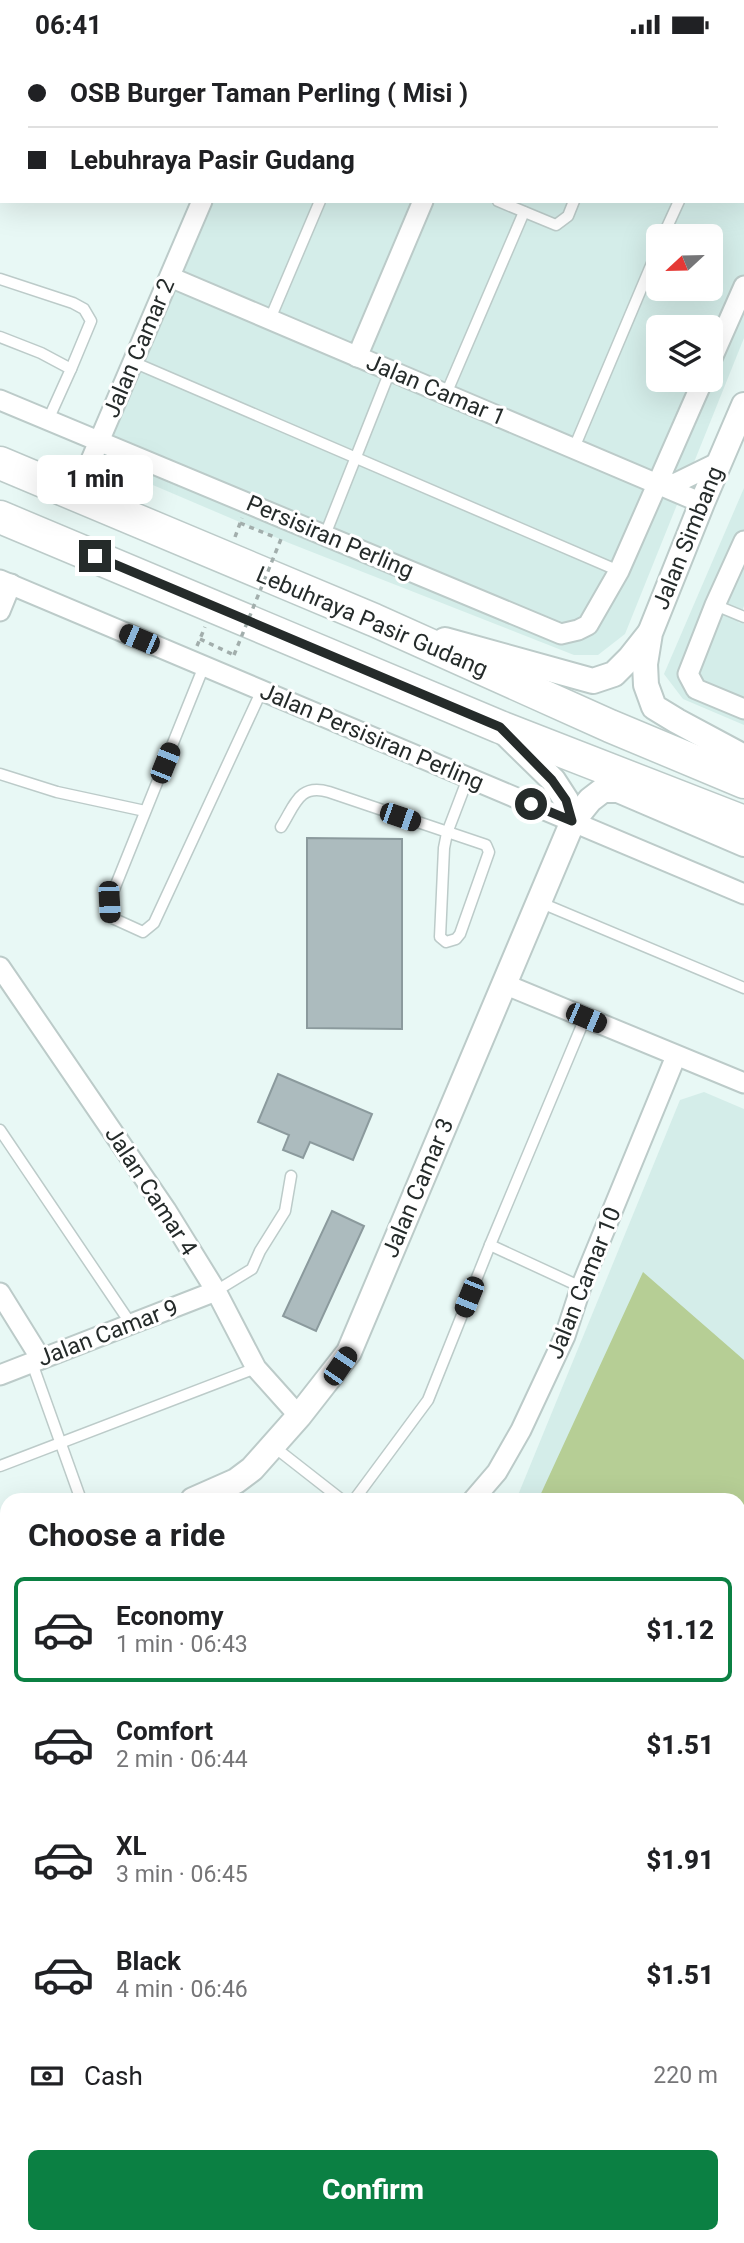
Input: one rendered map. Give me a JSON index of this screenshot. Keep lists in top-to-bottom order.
{
  "streets": {
    "highway": ["Lebuhraya Pasir Gudang"],
    "street": [
      "Jalan Camar 2",
      "Jalan Camar 1",
      "Persisiran Perling",
      "Jalan Simbang",
      "Jalan Persisiran Perling",
      "Jalan Camar 3",
      "Jalan Camar 4",
      "Jalan Camar 10",
      "Jalan Camar 9"
    ]
  },
  "crossings": [
    ["Jalan Camar 2", "Jalan Camar 1"],
    ["Jalan Camar 2", "Persisiran Perling"],
    ["Jalan Camar 2", "Lebuhraya Pasir Gudang"],
    ["Jalan Camar 1", "Jalan Simbang"],
    ["Jalan Persisiran Perling", "Jalan Camar 3"],
    ["Jalan Camar 3", "Jalan Camar 4"],
    ["Jalan Camar 4", "Jalan Camar 9"]
  ],
  "north": "left",
  "page": {
    "status": "06:41",
    "banner": ["OSB Burger Taman Perling ( Misi )", "Lebuhraya Pasir Gudang"],
    "bubble": "1 min",
    "heading": "Choose a ride",
    "list": [
      {
        "name": "Economy",
        "note": "1 min · 06:43",
        "value": "$1.12"
      },
      {
        "name": "Comfort",
        "note": "2 min · 06:44",
        "value": "$1.51"
      },
      {
        "name": "XL",
        "note": "3 min · 06:45",
        "value": "$1.91"
      },
      {
        "name": "Black",
        "note": "4 min · 06:46",
        "value": "$1.51"
      }
    ],
    "pay": ["Cash", "220 m"],
    "buttons": "Confirm"
  }
}
